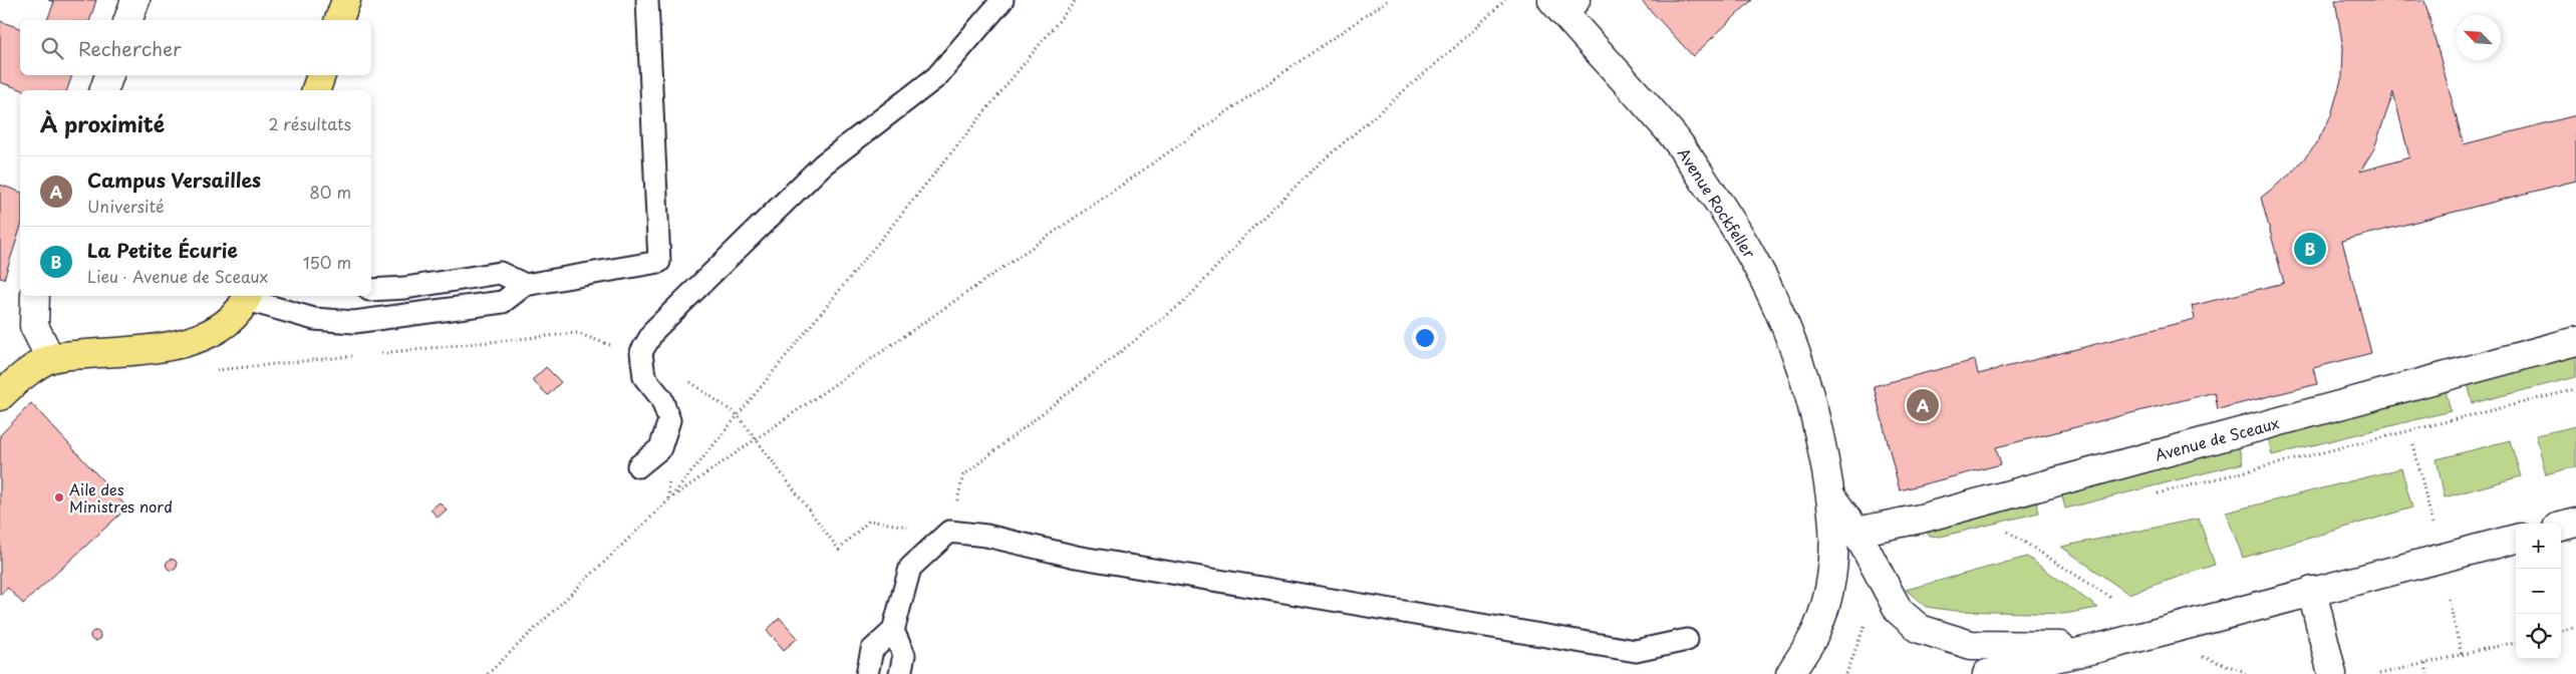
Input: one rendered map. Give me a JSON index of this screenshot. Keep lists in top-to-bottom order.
{
  "streets": {
    "street": ["Avenue Rockfeller", "Avenue de Sceaux"]
  },
  "places": ["Aile des Ministres nord"],
  "north": "top left",
  "page": {
    "search": "Rechercher",
    "heading": ["À proximité", "2 résultats"],
    "list": [
      {
        "mark": "A",
        "name": "Campus Versailles",
        "note": "Université",
        "value": "80 m"
      },
      {
        "mark": "B",
        "name": "La Petite Écurie",
        "note": "Lieu · Avenue de Sceaux",
        "value": "150 m"
      }
    ],
    "pins": ["B", "A"],
    "map_buttons": ["+", "−"]
  }
}
